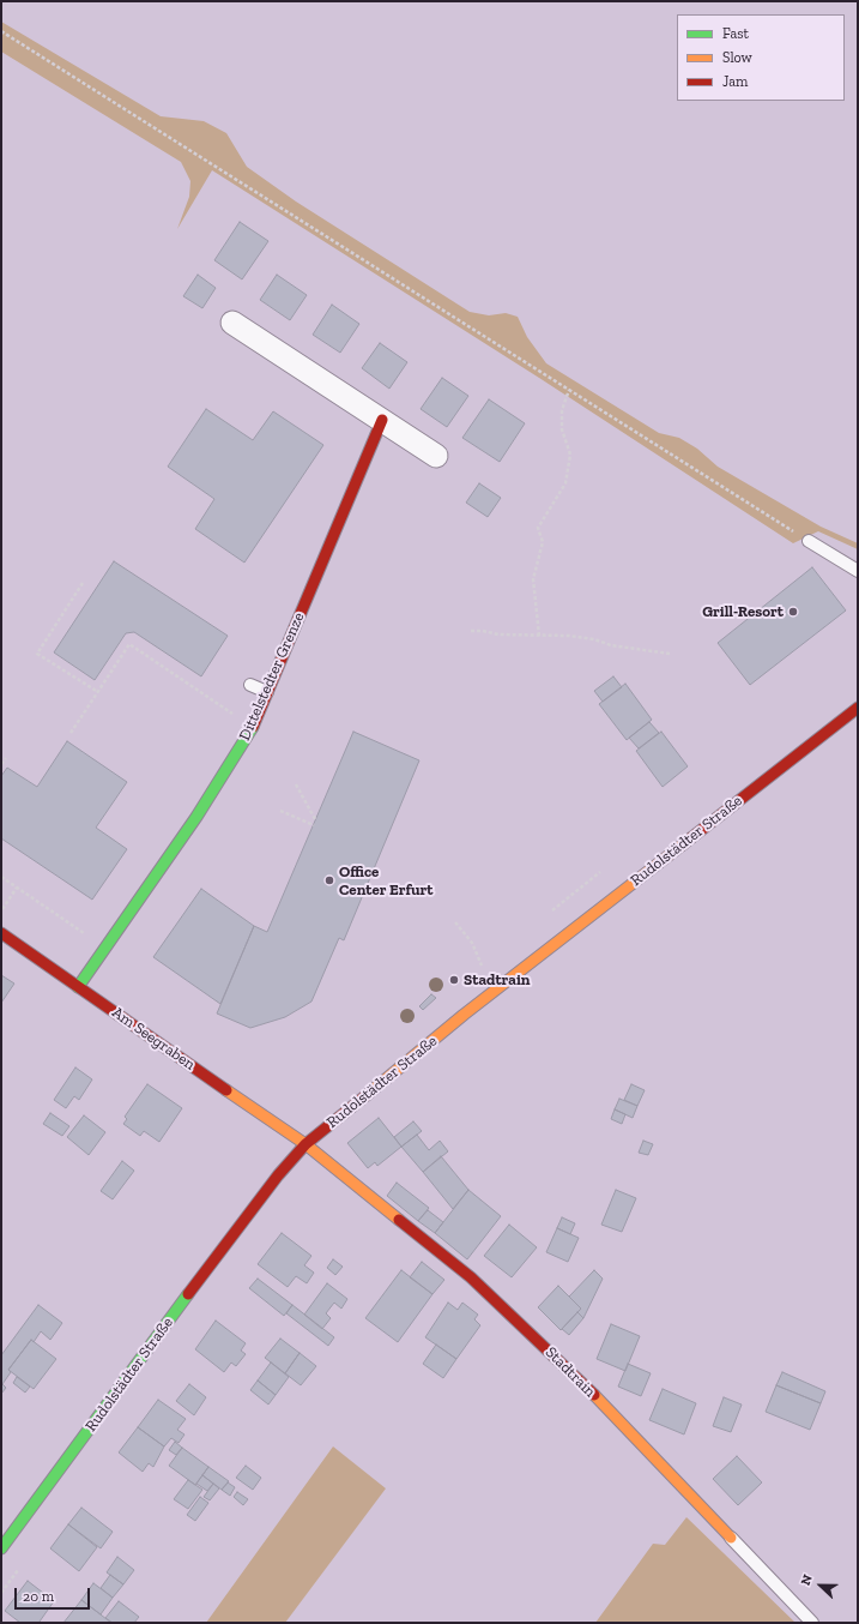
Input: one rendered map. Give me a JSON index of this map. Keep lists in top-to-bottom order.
{
  "streets": {
    "street": [
      "Dittelstedter Grenze",
      "Rudolstädter Straße",
      "Am Seegraben",
      "Stadtrain"
    ]
  },
  "crossings": [
    ["Dittelstedter Grenze", "Am Seegraben"],
    ["Rudolstädter Straße", "Am Seegraben"],
    ["Rudolstädter Straße", "Stadtrain"],
    ["Am Seegraben", "Stadtrain"]
  ],
  "places": ["Grill-Resort", "Office Center Erfurt", "Stadtrain"],
  "legend": ["Fast", "Slow", "Jam"],
  "scale_bar": "20 m",
  "north": "left"
}
